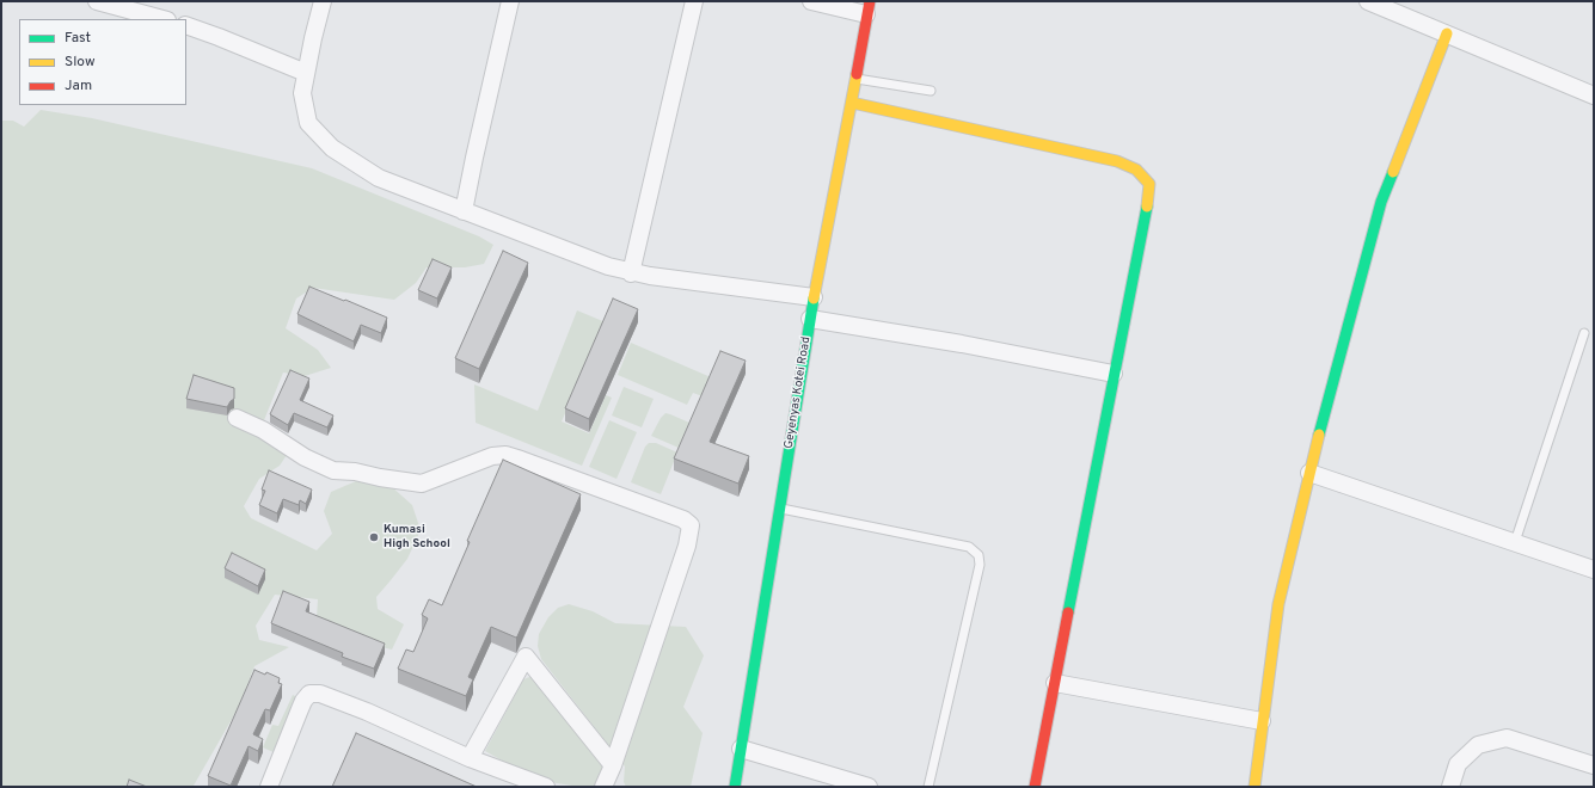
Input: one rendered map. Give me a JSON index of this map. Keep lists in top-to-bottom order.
{
  "streets": {
    "street": ["Geyenyas Kotei Road"]
  },
  "places": ["Kumasi High School"],
  "legend": ["Fast", "Slow", "Jam"]
}
